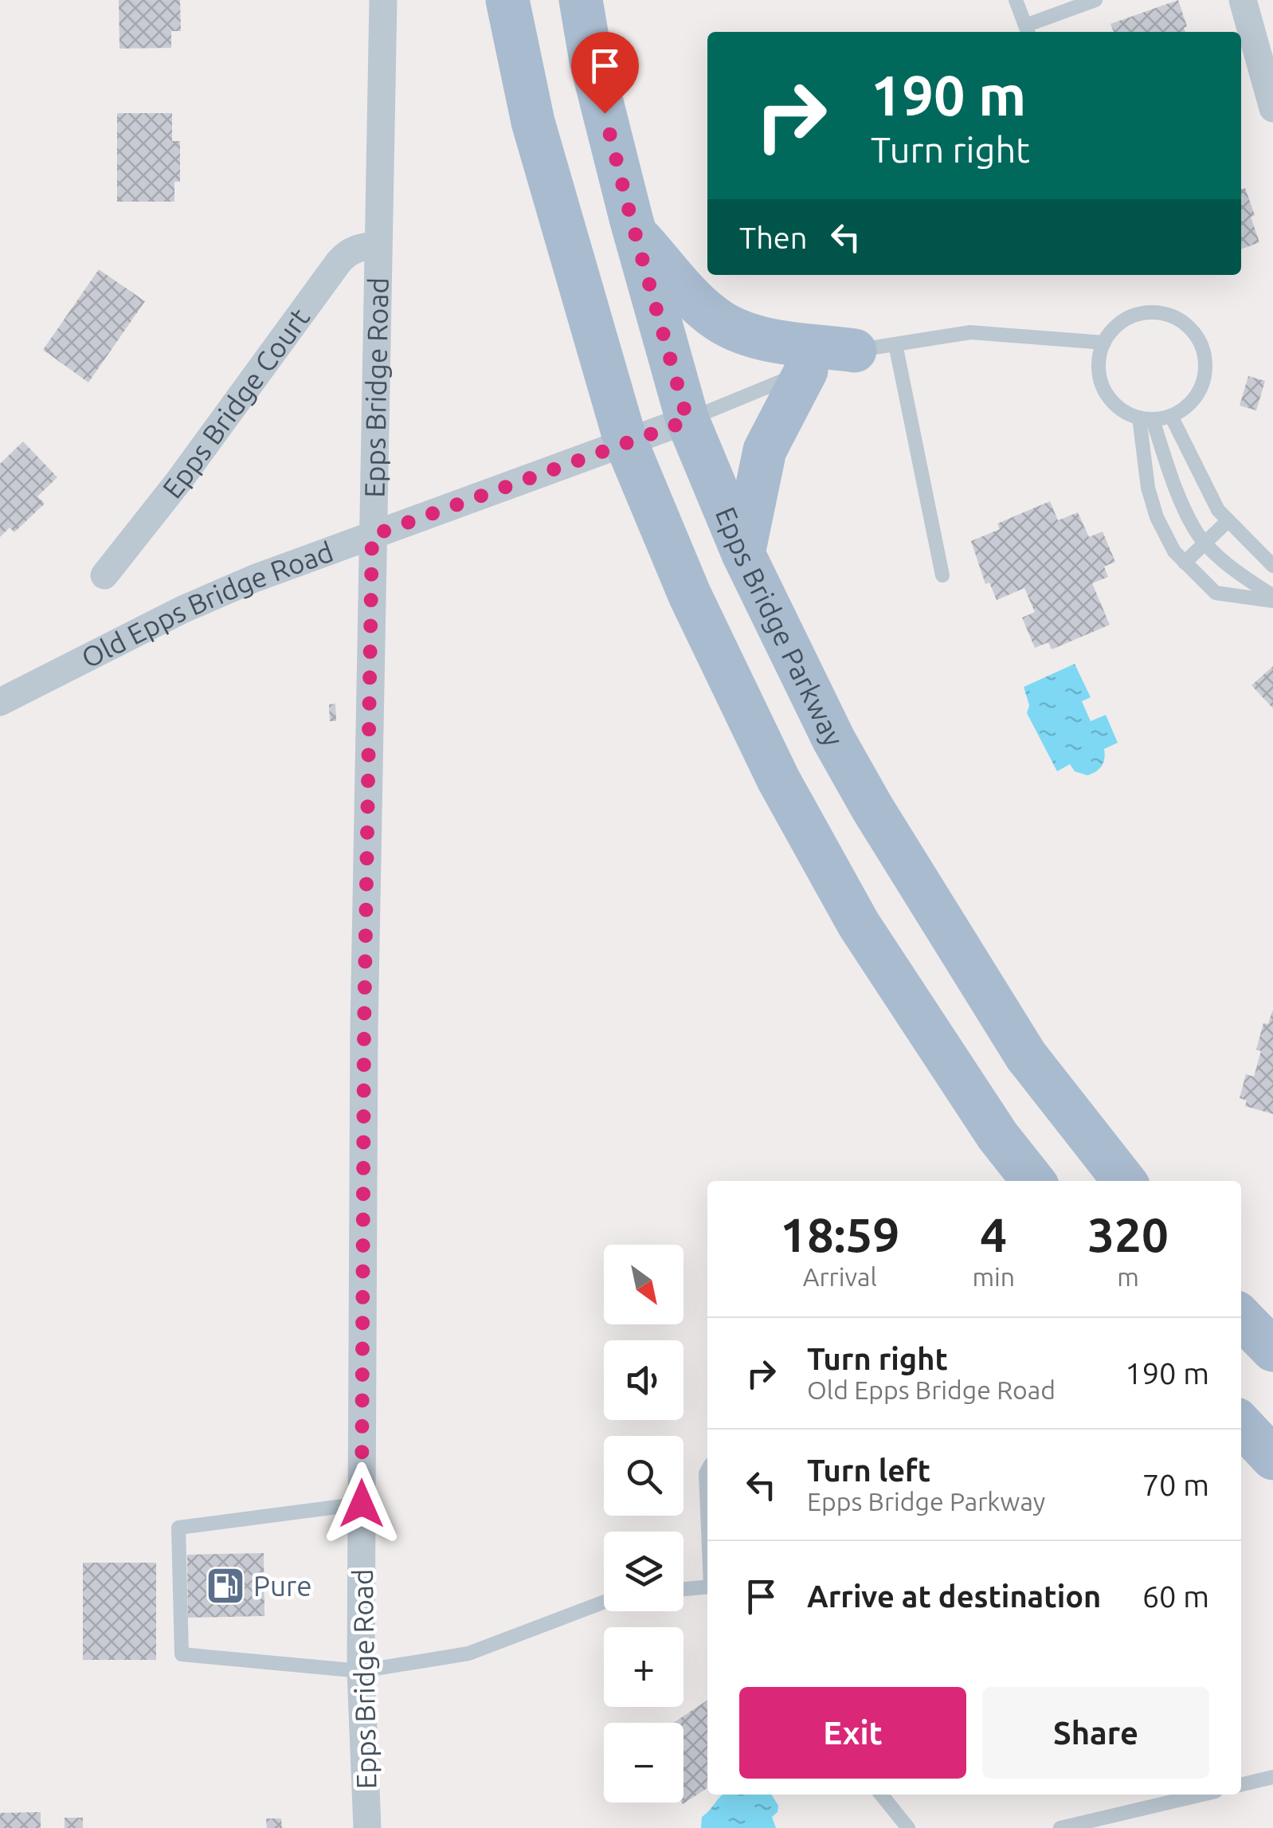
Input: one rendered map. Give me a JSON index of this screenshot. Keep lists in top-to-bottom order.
{
  "streets": {
    "main road": ["Epps Bridge Parkway"],
    "street": ["Epps Bridge Road", "Epps Bridge Court", "Old Epps Bridge Road"]
  },
  "crossings": [
    ["Epps Bridge Road", "Epps Bridge Court"],
    ["Epps Bridge Road", "Old Epps Bridge Road"],
    ["Old Epps Bridge Road", "Epps Bridge Parkway"]
  ],
  "places": {
    "fuel station": ["Pure"]
  },
  "north": "bottom right",
  "page": {
    "turn": ["190 m", "Turn right"],
    "then": "Then",
    "eta": [
      "18:59",
      "Arrival",
      "4",
      "min",
      "320",
      "m"
    ],
    "map_buttons": ["+", "−"],
    "list": [
      {
        "name": "Turn right",
        "note": "Old Epps Bridge Road",
        "value": "190 m"
      },
      {
        "name": "Turn left",
        "note": "Epps Bridge Parkway",
        "value": "70 m"
      },
      {
        "name": "Arrive at destination",
        "value": "60 m"
      }
    ],
    "buttons": ["Exit", "Share"]
  }
}
